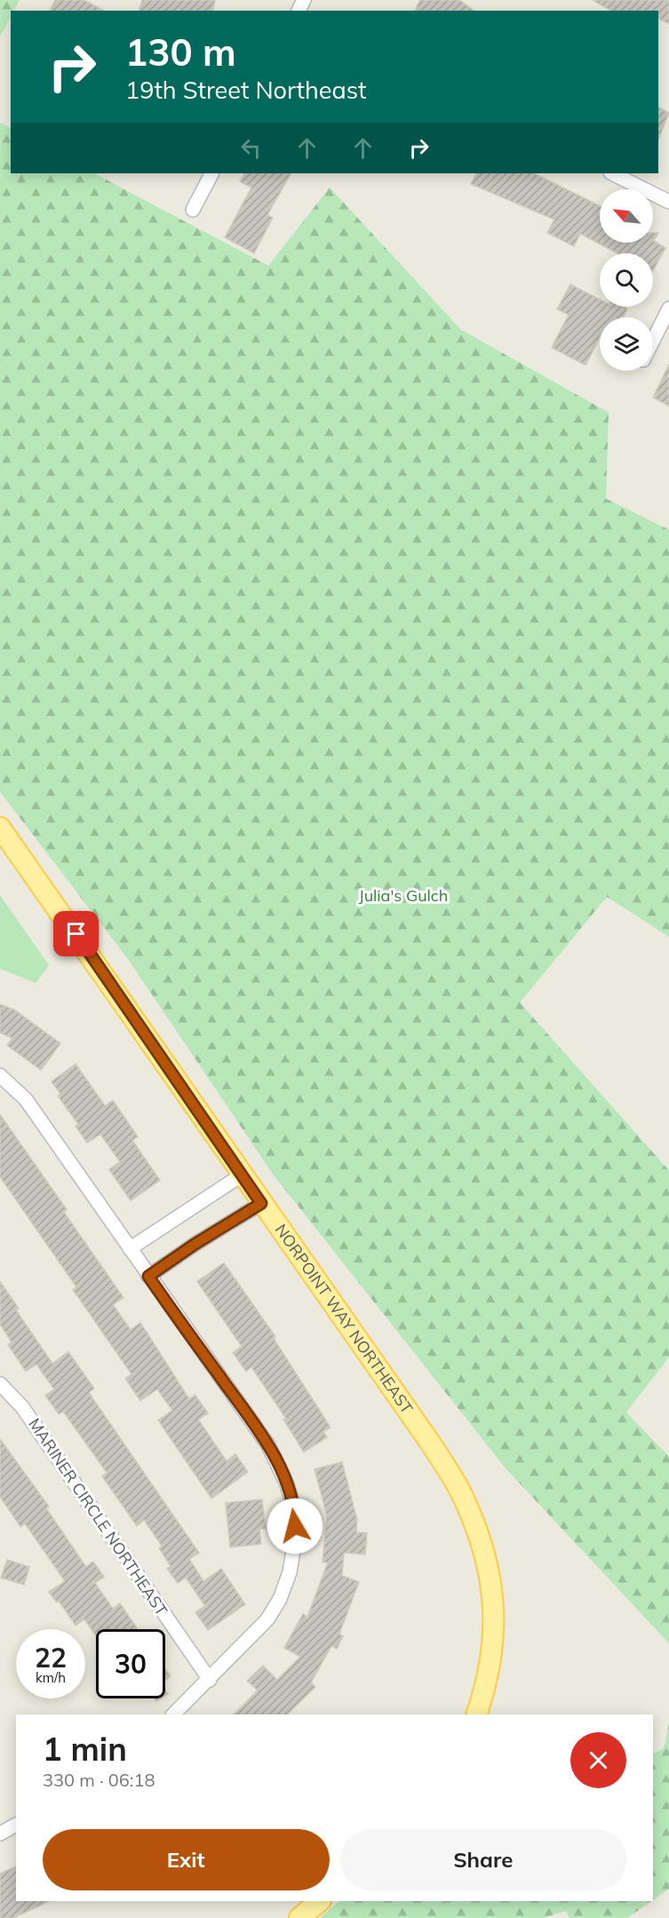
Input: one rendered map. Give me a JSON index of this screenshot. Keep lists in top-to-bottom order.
{
  "streets": {
    "main road": ["NORPOINT WAY NORTHEAST"],
    "street": ["MARINER CIRCLE NORTHEAST"]
  },
  "parks": ["Julia's Gulch"],
  "north": "top left",
  "page": {
    "turn": ["130 m", "19th Street Northeast"],
    "speed": "22 km/h",
    "limit": "30",
    "heading": ["1 min", "330 m · 06:18"],
    "buttons": ["Exit", "Share"]
  }
}
